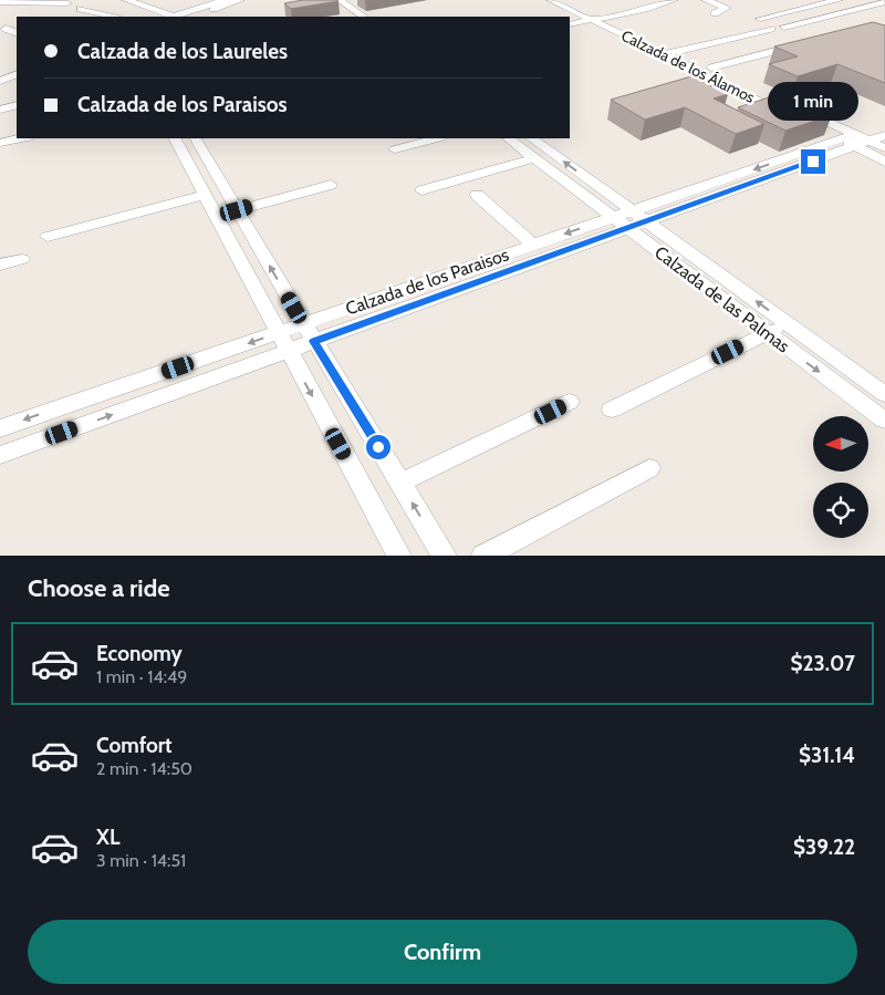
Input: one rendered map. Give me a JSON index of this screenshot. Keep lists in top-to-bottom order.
{
  "streets": {
    "street": ["Calzada de los Álamos", "Calzada de los Paraisos", "Calzada de las Palmas"]
  },
  "crossings": [
    ["Calzada de los Álamos", "Calzada de los Paraisos"],
    ["Calzada de los Paraisos", "Calzada de las Palmas"]
  ],
  "north": "left",
  "page": {
    "banner": ["Calzada de los Laureles", "Calzada de los Paraisos"],
    "bubble": "1 min",
    "heading": "Choose a ride",
    "list": [
      {
        "name": "Economy",
        "note": "1 min · 14:49",
        "value": "$23.07"
      },
      {
        "name": "Comfort",
        "note": "2 min · 14:50",
        "value": "$31.14"
      },
      {
        "name": "XL",
        "note": "3 min · 14:51",
        "value": "$39.22"
      }
    ],
    "buttons": "Confirm"
  }
}
